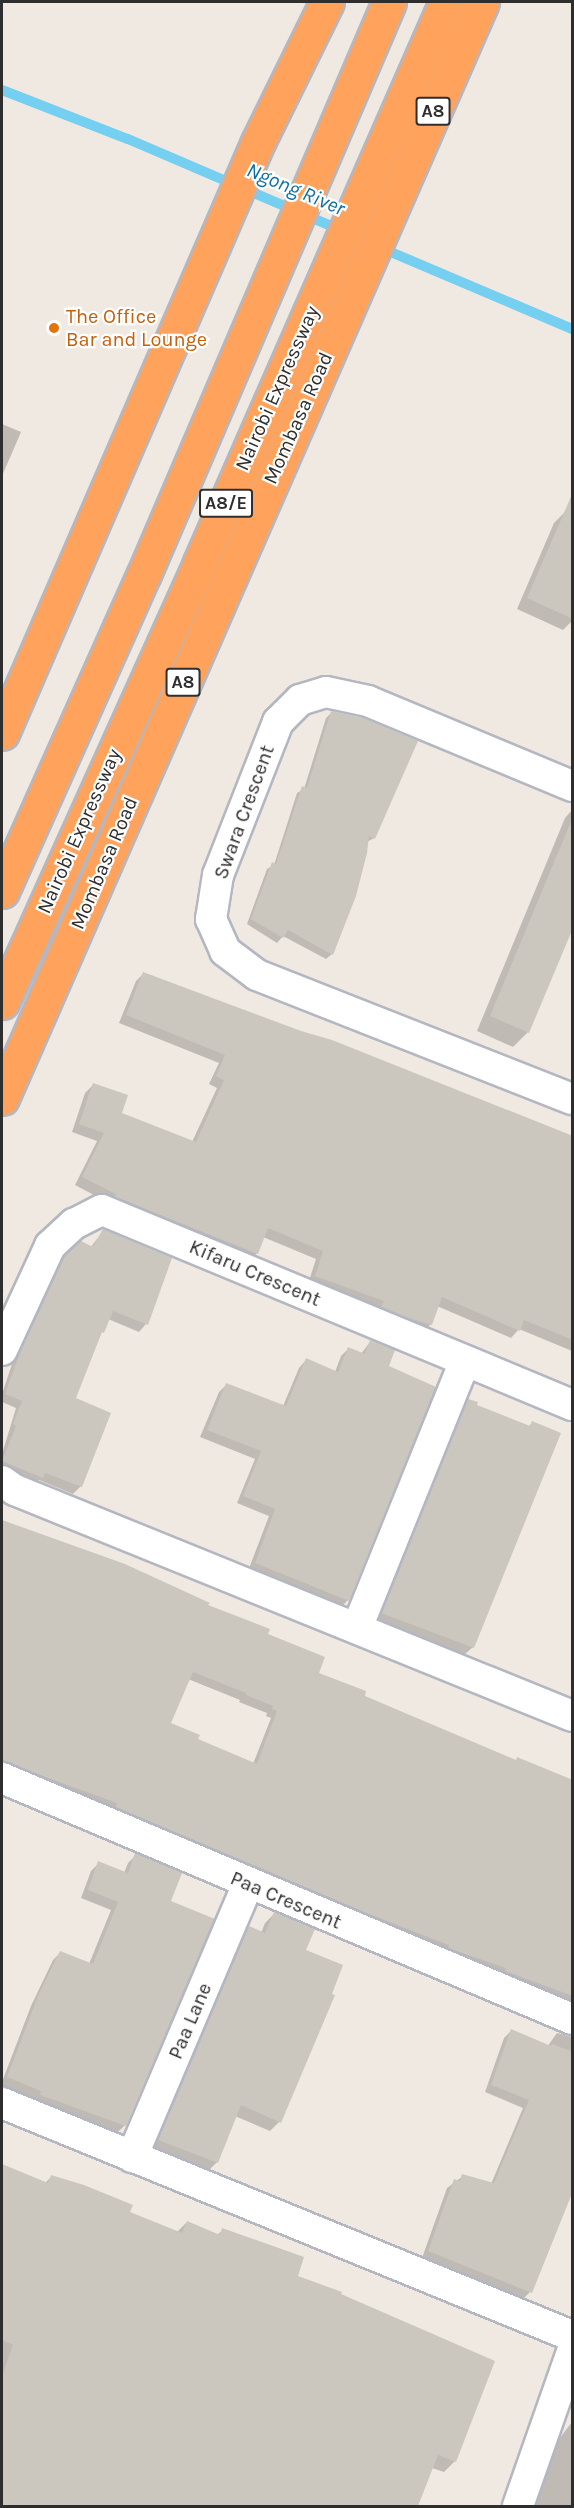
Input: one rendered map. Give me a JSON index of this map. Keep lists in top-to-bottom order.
{
  "streets": {
    "highway": [
      "A8",
      "Nairobi Expressway",
      "Mombasa Road",
      "A8/E"
    ],
    "street": [
      "Swara Crescent",
      "Kifaru Crescent",
      "Paa Crescent",
      "Paa Lane"
    ]
  },
  "crossings": [
    ["Paa Crescent", "Paa Lane"]
  ],
  "water": ["Ngong River"],
  "places": ["The Office Bar and Lounge"]
}
